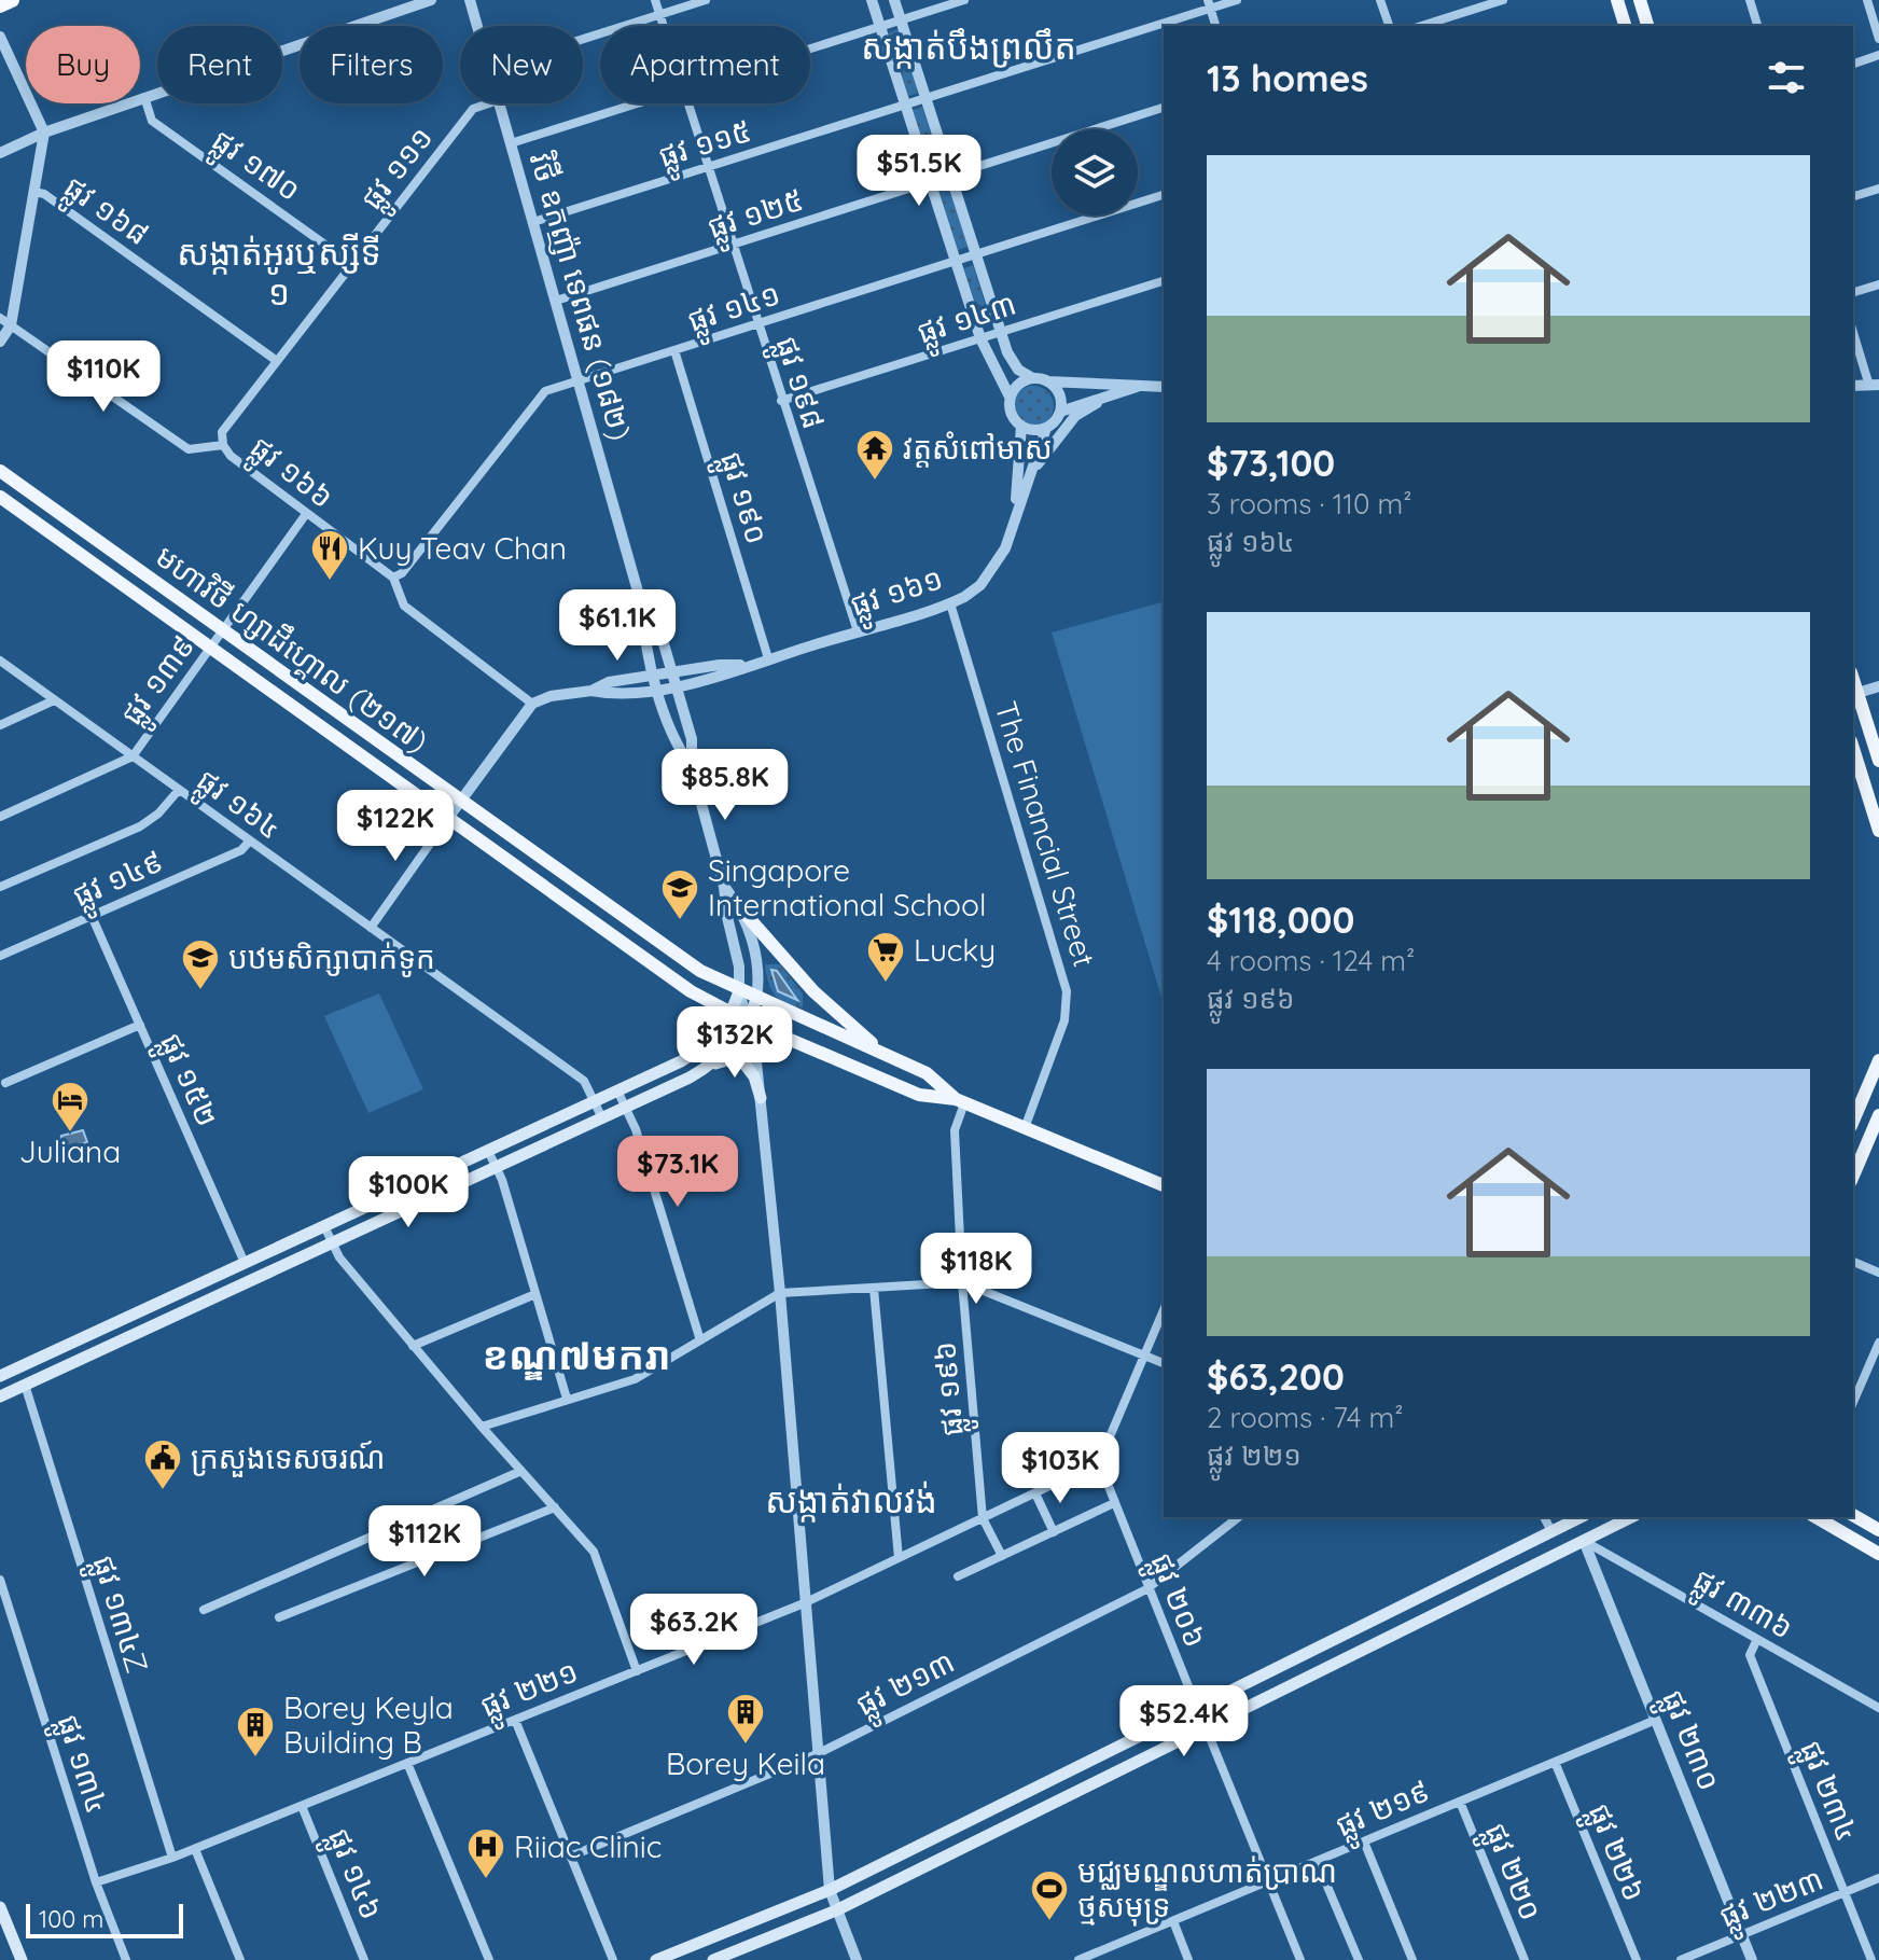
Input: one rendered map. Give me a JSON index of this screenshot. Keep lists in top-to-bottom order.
{
  "streets": {
    "main road": ["មហាវិថី ហ្សាដឹហ្គោល (២១៧)"],
    "street": [
      "ផ្លូវ ១១៥",
      "ផ្លូវ ១៧០",
      "ផ្លូវ ១១១",
      "ផ្លូវ ១៦៨",
      "ផ្លូវ ១២៥",
      "វិថី ឧកញ៉ា ទេពផន (១៨២)",
      "ផ្លូវ ១៤១",
      "ផ្លូវ ១៤៣",
      "ផ្លូវ ១៩៨",
      "ផ្លូវ ១៦៦",
      "ផ្លូវ ១៩០",
      "ផ្លូវ ១៦១",
      "ផ្លូវ ១៣៩",
      "ផ្លូវ ១៦៤",
      "The Financial Street",
      "ផ្លូវ ១៤៩",
      "ផ្លូវ ១៥២",
      "ផ្លូវ ១៩៦",
      "ផ្លូវ ២០៦",
      "ផ្លូវ ៣៣៦",
      "ផ្លូវ ១៣៤Z",
      "ផ្លូវ ២១៣",
      "ផ្លូវ ២២១",
      "ផ្លូវ ២៣០",
      "ផ្លូវ ១៣៤",
      "ផ្លូវ ២៣៤",
      "ផ្លូវ ២១៩",
      "ផ្លូវ ២២៦",
      "ផ្លូវ ២២០",
      "ផ្លូវ ១៤៦",
      "ផ្លូវ ២២៣"
    ]
  },
  "crossings": [
    ["ផ្លូវ ១១៥", "វិថី ឧកញ៉ា ទេពផន (១៨២)"],
    ["ផ្លូវ ១១៥", "ផ្លូវ ១៩៨"],
    ["ផ្លូវ ១៧០", "ផ្លូវ ១១១"],
    ["ផ្លូវ ១១១", "ផ្លូវ ១៦៨"],
    ["ផ្លូវ ១១១", "ផ្លូវ ១៦៦"],
    ["ផ្លូវ ១២៥", "វិថី ឧកញ៉ា ទេពផន (១៨២)"],
    ["ផ្លូវ ១២៥", "ផ្លូវ ១៩៨"],
    ["វិថី ឧកញ៉ា ទេពផន (១៨២)", "ផ្លូវ ១៤១"],
    ["វិថី ឧកញ៉ា ទេពផន (១៨២)", "ផ្លូវ ១៦១"],
    ["វិថី ឧកញ៉ា ទេពផន (១៨២)", "មហាវិថី ហ្សាដឹហ្គោល (២១៧)"],
    ["វិថី ឧកញ៉ា ទេពផន (១៨២)", "ផ្លូវ ២១៣"],
    ["វិថី ឧកញ៉ា ទេពផន (១៨២)", "ផ្លូវ ២២១"],
    ["ផ្លូវ ១៤១", "ផ្លូវ ១៩៨"],
    ["ផ្លូវ ១៤១", "ផ្លូវ ១៦៦"],
    ["ផ្លូវ ១៤១", "ផ្លូវ ១៩០"],
    ["ផ្លូវ ១៤៣", "ផ្លូវ ១៩៨"],
    ["ផ្លូវ ១៩៨", "ផ្លូវ ១៦១"],
    ["ផ្លូវ ១៦៦", "ផ្លូវ ១៦១"],
    ["ផ្លូវ ១៦៦", "ផ្លូវ ១៣៩"],
    ["ផ្លូវ ១៩០", "ផ្លូវ ១៦១"],
    ["ផ្លូវ ១៦១", "The Financial Street"],
    ["មហាវិថី ហ្សាដឹហ្គោល (២១៧)", "ផ្លូវ ១៣៩"],
    ["មហាវិថី ហ្សាដឹហ្គោល (២១៧)", "The Financial Street"],
    ["មហាវិថី ហ្សាដឹហ្គោល (២១៧)", "ផ្លូវ ១៩៦"],
    ["ផ្លូវ ១៣៩", "ផ្លូវ ១៦៤"],
    ["ផ្លូវ ១៦៤", "ផ្លូវ ១៤៩"],
    ["ផ្លូវ ១៤៩", "ផ្លូវ ១៥២"],
    ["ផ្លូវ ១៩៦", "ផ្លូវ ២២១"],
    ["ផ្លូវ ២០៦", "ផ្លូវ ២១៣"],
    ["ផ្លូវ ២០៦", "ផ្លូវ ២២១"],
    ["ផ្លូវ ៣៣៦", "ផ្លូវ ២៣០"],
    ["ផ្លូវ ៣៣៦", "ផ្លូវ ២៣៤"],
    ["ផ្លូវ ១៣៤Z", "ផ្លូវ ២២១"],
    ["ផ្លូវ ២២១", "ផ្លូវ ១៣៤"],
    ["ផ្លូវ ២២១", "ផ្លូវ ១៤៦"],
    ["ផ្លូវ ២៣០", "ផ្លូវ ២១៩"],
    ["ផ្លូវ ២៣០", "ផ្លូវ ២២៣"],
    ["ផ្លូវ ២៣៤", "ផ្លូវ ២២៣"],
    ["ផ្លូវ ២១៩", "ផ្លូវ ២២៦"],
    ["ផ្លូវ ២១៩", "ផ្លូវ ២២០"]
  ],
  "districts": [
    "សង្កាត់បឹងព្រលឹត",
    "សង្កាត់អូរឬស្សីទី ១",
    "ខណ្ឌ៧មករា",
    "សង្កាត់វាលវង់"
  ],
  "places": {
    "temple": ["វត្តសំពៅមាស"],
    "restaurant": ["Kuy Teav Chan"],
    "school or university": ["Singapore International School", "បឋមសិក្សាបាក់ទូក"],
    "supermarket": ["Lucky"],
    "hotel": ["Juliana"],
    "public building": ["ក្រសួងទេសចរណ៍"],
    "building": ["Borey Keila", "Borey Keyla Building B"],
    "hospital": ["Riiac Clinic"],
    "sports": ["មជ្ឈមណ្ឌលហាត់ប្រាណ ថ្មសមុទ្រ"]
  },
  "scale_bar": "100 m",
  "page": {
    "chip": [
      "Buy",
      "Rent",
      "Filters",
      "New",
      "Apartment"
    ],
    "heading": "13 homes",
    "list": [
      {
        "name": "$73,100",
        "note": "3 rooms · 110 m² · ផ្លូវ ១៦៤"
      },
      {
        "name": "$118,000",
        "note": "4 rooms · 124 m² · ផ្លូវ ១៩៦"
      },
      {
        "name": "$63,200",
        "note": "2 rooms · 74 m² · ផ្លូវ ២២១"
      }
    ],
    "price": [
      "$51.5K",
      "$110K",
      "$61.1K",
      "$85.8K",
      "$122K",
      "$132K",
      "$73.1K",
      "$100K",
      "$118K",
      "$103K",
      "$112K",
      "$63.2K",
      "$52.4K"
    ],
    "scale": "100 m"
  }
}
